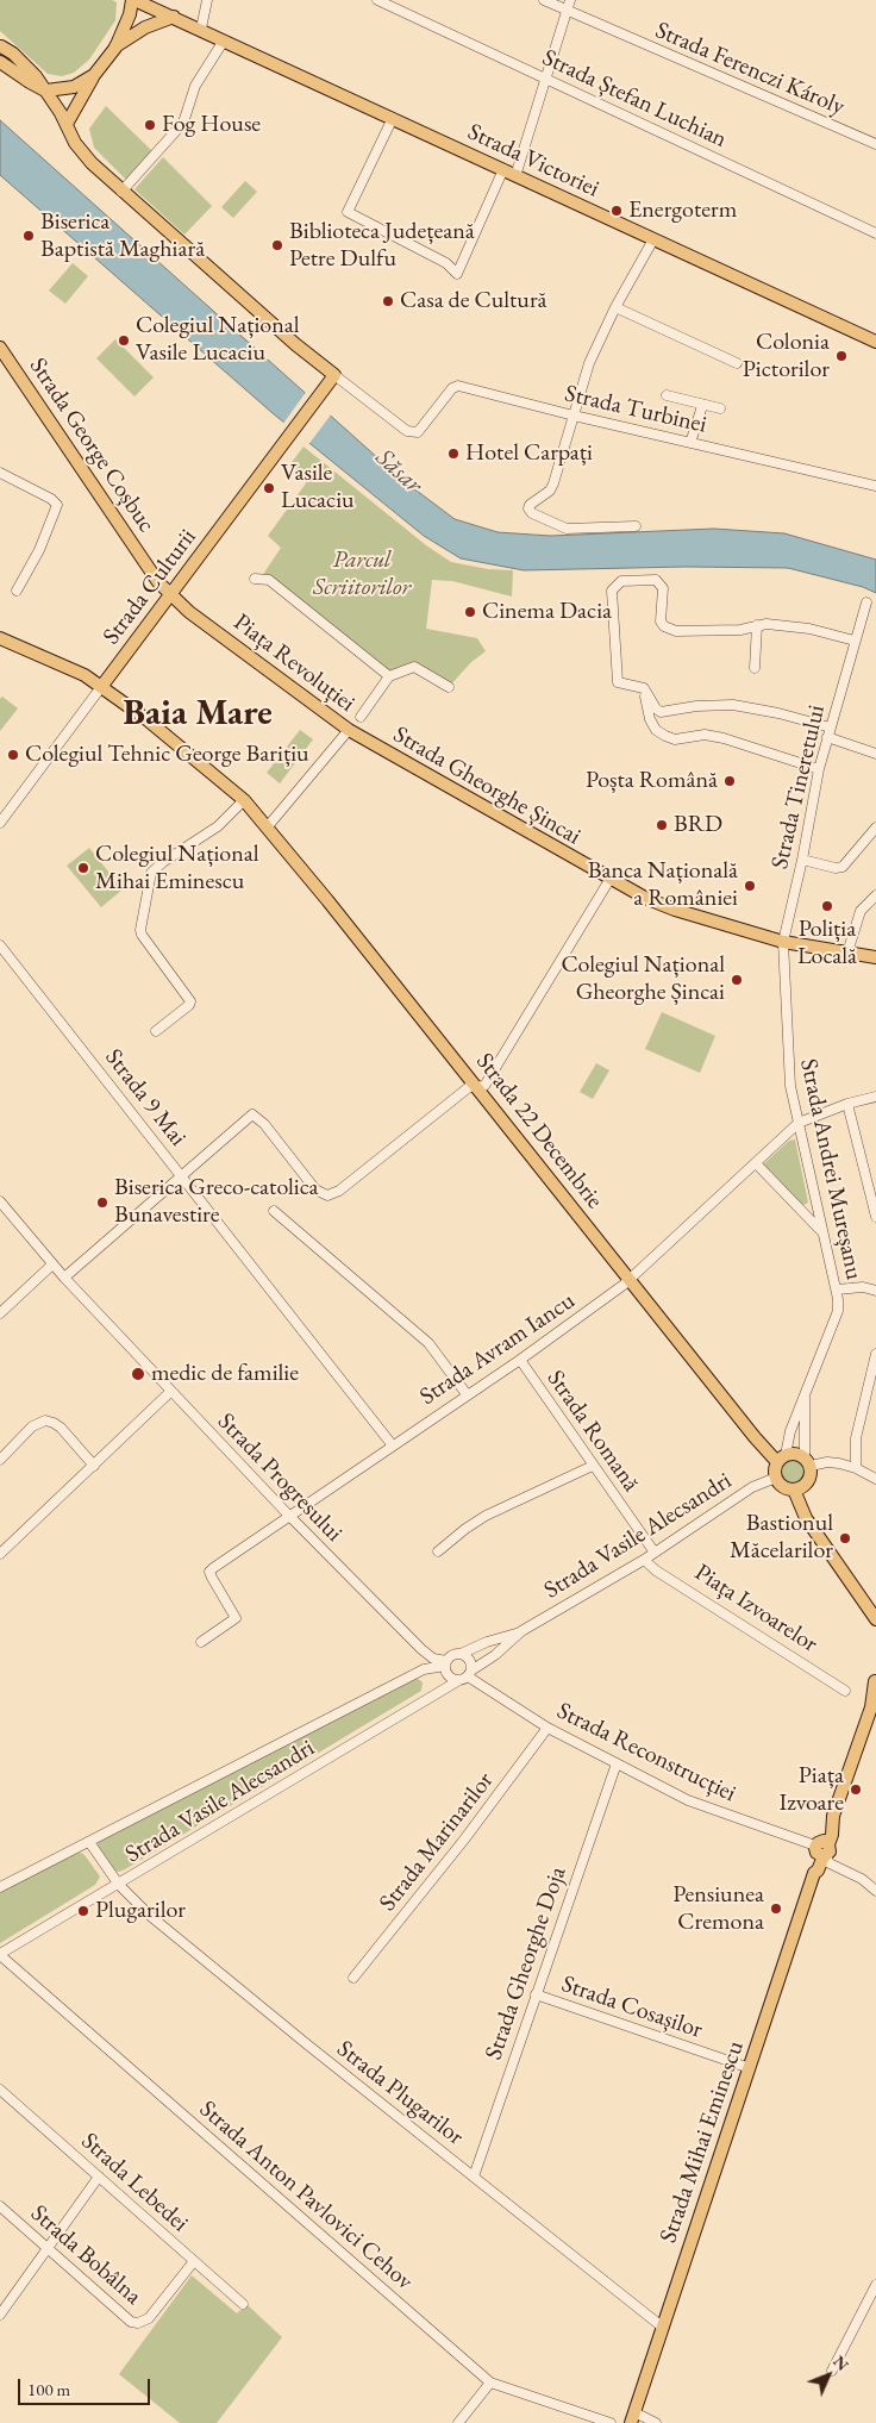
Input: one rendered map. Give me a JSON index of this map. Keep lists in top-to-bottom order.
{
  "streets": {
    "main road": [
      "Strada Victoriei",
      "Strada George Coșbuc",
      "Strada Culturii",
      "Piața Revoluției",
      "Strada Gheorghe Șincai",
      "Strada 22 Decembrie",
      "Strada Mihai Eminescu"
    ],
    "street": [
      "Strada Ferenczi Károly",
      "Strada Ștefan Luchian",
      "Strada Turbinei",
      "Strada Tineretului",
      "Strada 9 Mai",
      "Strada Andrei Mureșanu",
      "Strada Avram Iancu",
      "Strada Romană",
      "Strada Progresului",
      "Strada Vasile Alecsandri",
      "Piața Izvoarelor",
      "Strada Reconstrucției",
      "Strada Marinarilor",
      "Strada Gheorghe Doja",
      "Strada Cosașilor",
      "Strada Plugarilor",
      "Strada Lebedei",
      "Strada Anton Pavlovici Cehov",
      "Strada Bobâlna"
    ]
  },
  "crossings": [
    ["Strada Turbinei", "Strada Culturii"],
    ["Strada George Coșbuc", "Strada Culturii"],
    ["Strada George Coșbuc", "Piața Revoluției"],
    ["Strada Culturii", "Piața Revoluției"],
    ["Piața Revoluției", "Strada Gheorghe Șincai"],
    ["Piața Revoluției", "Strada 22 Decembrie"],
    ["Strada Gheorghe Șincai", "Strada Tineretului"],
    ["Strada Gheorghe Șincai", "Strada Andrei Mureșanu"],
    ["Strada Tineretului", "Strada Andrei Mureșanu"],
    ["Strada 9 Mai", "Strada Avram Iancu"],
    ["Strada 22 Decembrie", "Strada Andrei Mureșanu"],
    ["Strada 22 Decembrie", "Strada Avram Iancu"],
    ["Strada 22 Decembrie", "Strada Vasile Alecsandri"],
    ["Strada Andrei Mureșanu", "Strada Avram Iancu"],
    ["Strada Andrei Mureșanu", "Strada Vasile Alecsandri"],
    ["Strada Avram Iancu", "Strada Romană"],
    ["Strada Avram Iancu", "Strada Progresului"],
    ["Strada Romană", "Strada Vasile Alecsandri"],
    ["Strada Progresului", "Strada Vasile Alecsandri"],
    ["Strada Progresului", "Strada Reconstrucției"],
    ["Strada Vasile Alecsandri", "Piața Izvoarelor"],
    ["Strada Vasile Alecsandri", "Strada Reconstrucției"],
    ["Strada Vasile Alecsandri", "Strada Plugarilor"],
    ["Strada Vasile Alecsandri", "Strada Anton Pavlovici Cehov"],
    ["Strada Reconstrucției", "Strada Marinarilor"],
    ["Strada Reconstrucției", "Strada Gheorghe Doja"],
    ["Strada Reconstrucției", "Strada Mihai Eminescu"],
    ["Strada Gheorghe Doja", "Strada Cosașilor"],
    ["Strada Gheorghe Doja", "Strada Plugarilor"],
    ["Strada Cosașilor", "Strada Mihai Eminescu"],
    ["Strada Plugarilor", "Strada Mihai Eminescu"],
    ["Strada Lebedei", "Strada Bobâlna"]
  ],
  "districts": ["Baia Mare"],
  "water": ["Săsar"],
  "parks": ["Parcul Scriitorilor"],
  "places": [
    "Fog House",
    "Energoterm",
    "Biserica Baptistă Maghiară",
    "Biblioteca Județeană Petre Dulfu",
    "Casa de Cultură",
    "Colegiul Național Vasile Lucaciu",
    "Colonia Pictorilor",
    "Hotel Carpați",
    "Vasile Lucaciu",
    "Cinema Dacia",
    "Colegiul Tehnic George Barițiu",
    "Poșta Română",
    "BRD",
    "Colegiul Național Mihai Eminescu",
    "Banca Națională a României",
    "Poliția Locală",
    "Colegiul Național Gheorghe Șincai",
    "Biserica Greco-catolica Bunavestire",
    "medic de familie",
    "Bastionul Măcelarilor",
    "Piața Izvoare",
    "Pensiunea Cremona",
    "Plugarilor"
  ],
  "scale_bar": "100 m",
  "north": "top right"
}
